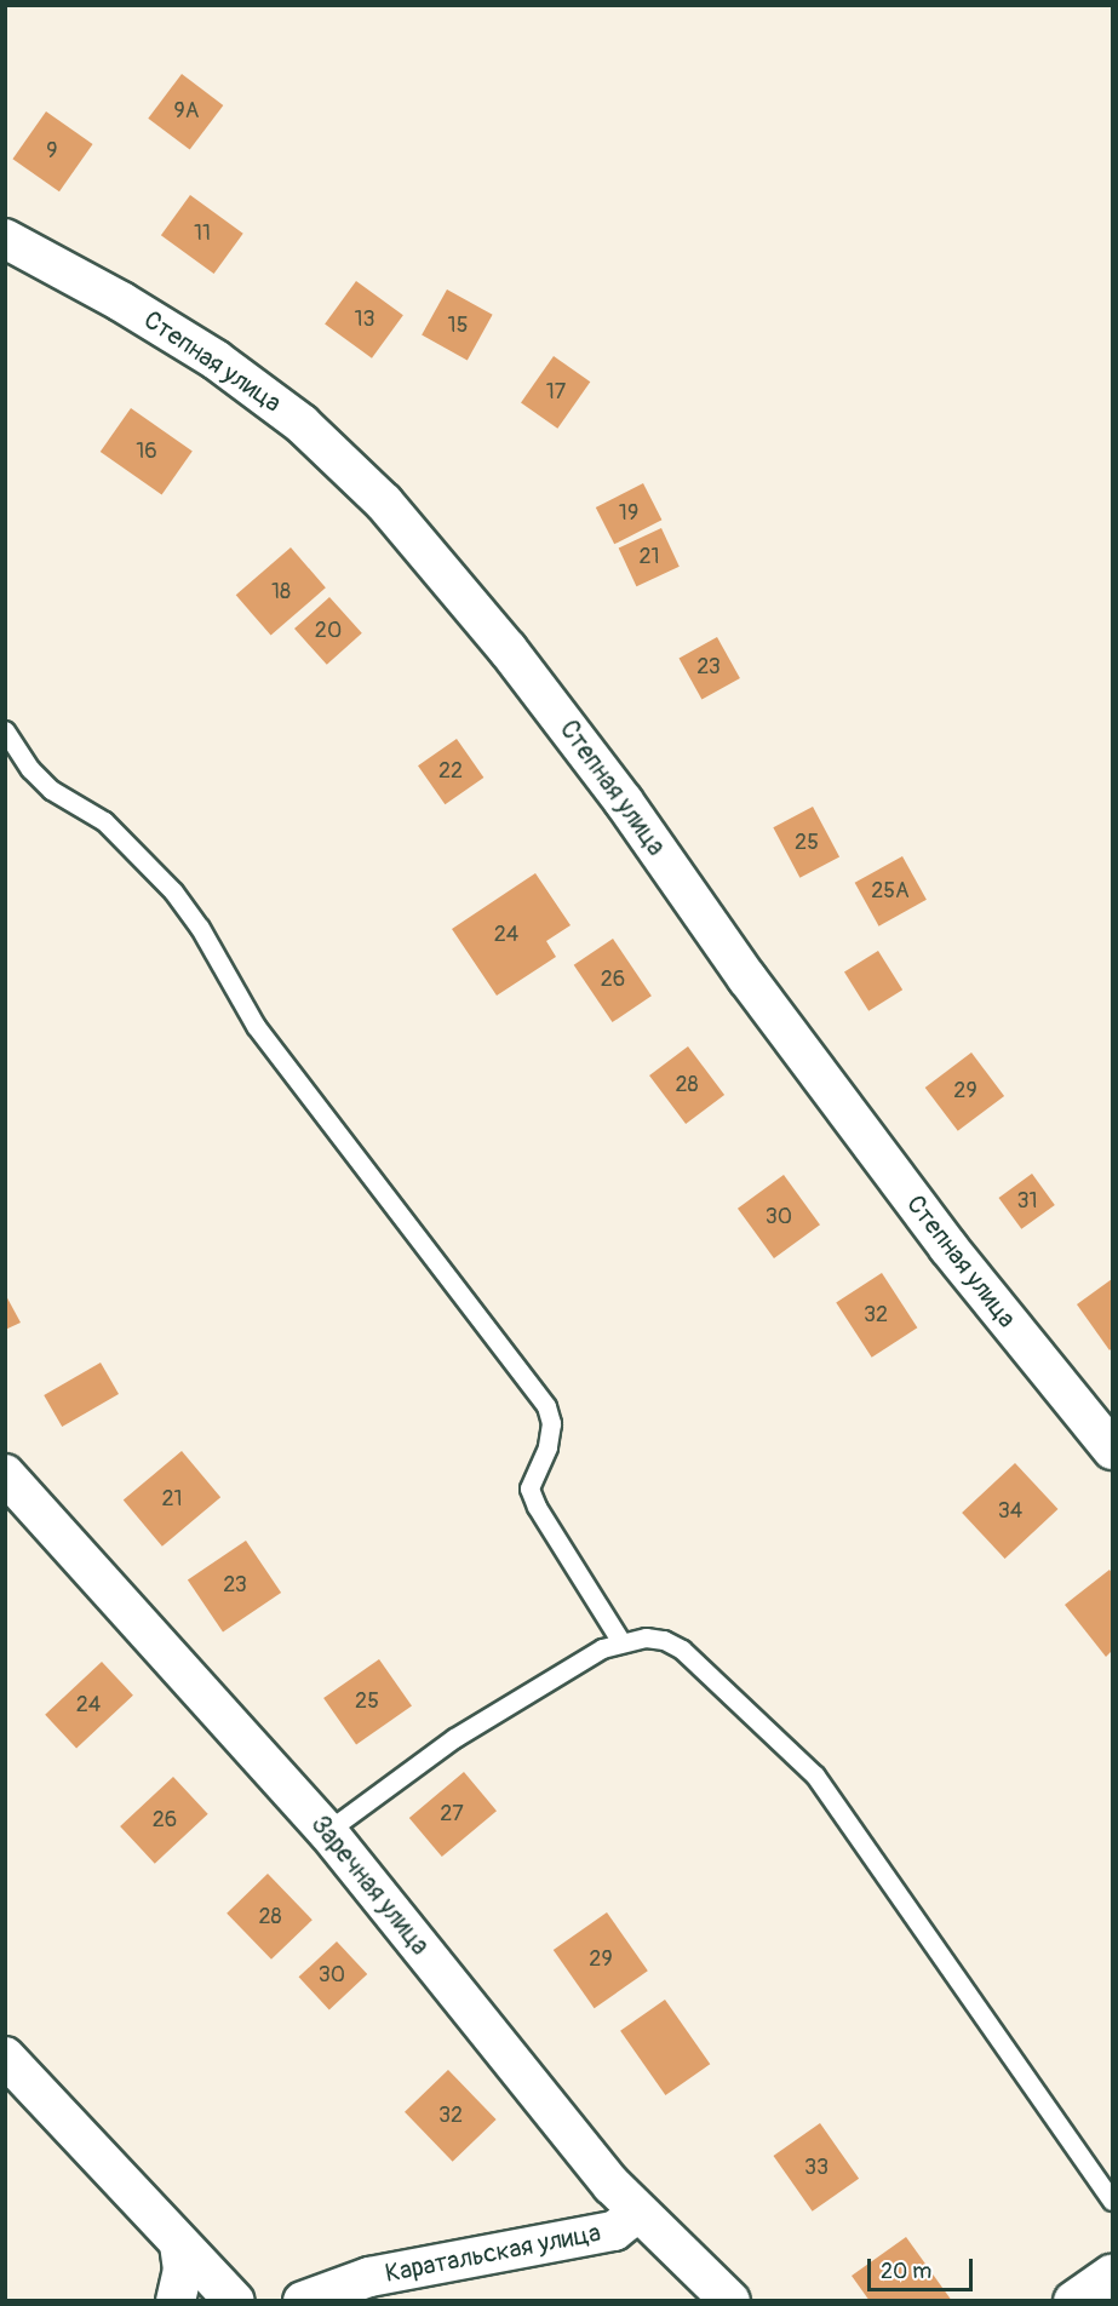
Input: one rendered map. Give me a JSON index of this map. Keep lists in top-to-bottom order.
{
  "streets": {
    "street": ["Степная улица", "Заречная улица", "Каратальская улица"]
  },
  "crossings": [
    ["Заречная улица", "Каратальская улица"]
  ],
  "house_numbers": [
    "9А",
    "9",
    "11",
    "13",
    "15",
    "17",
    "16",
    "19",
    "21",
    "18",
    "20",
    "23",
    "22",
    "25",
    "25А",
    "24",
    "26",
    "28",
    "29",
    "31",
    "30",
    "32",
    "21",
    "34",
    "23",
    "25",
    "24",
    "27",
    "26",
    "28",
    "29",
    "30",
    "32",
    "33"
  ],
  "scale_bar": "20 m"
}
